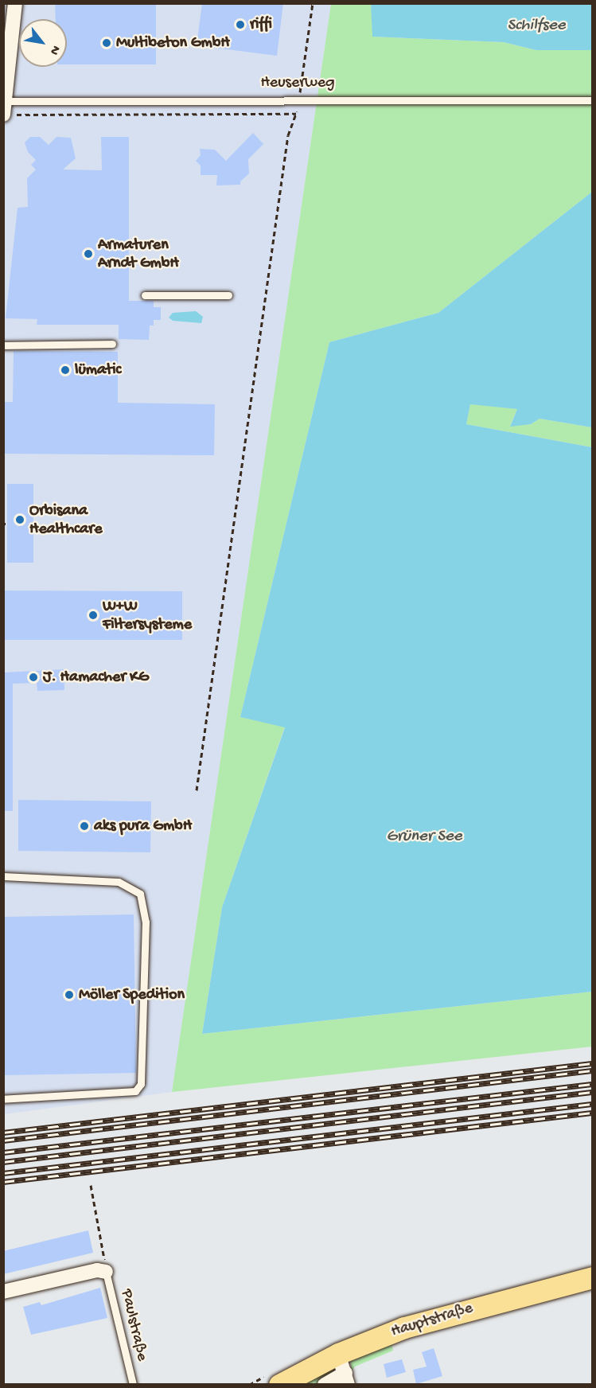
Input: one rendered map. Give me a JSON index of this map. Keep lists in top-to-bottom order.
{
  "streets": {
    "main road": ["Hauptstraße"],
    "lane": ["Heuserweg", "Paulstraße"]
  },
  "water": ["Schilfsee", "Grüner See"],
  "places": [
    "riffi",
    "Multibeton GmbH",
    "Armaturen Arndt GmbH",
    "lümatic",
    "Orbisana Healthcare",
    "W+W Filtersysteme",
    "J. Hamacher KG",
    "aks pura GmbH",
    "Möller Spedition"
  ],
  "north": "bottom right"
}
